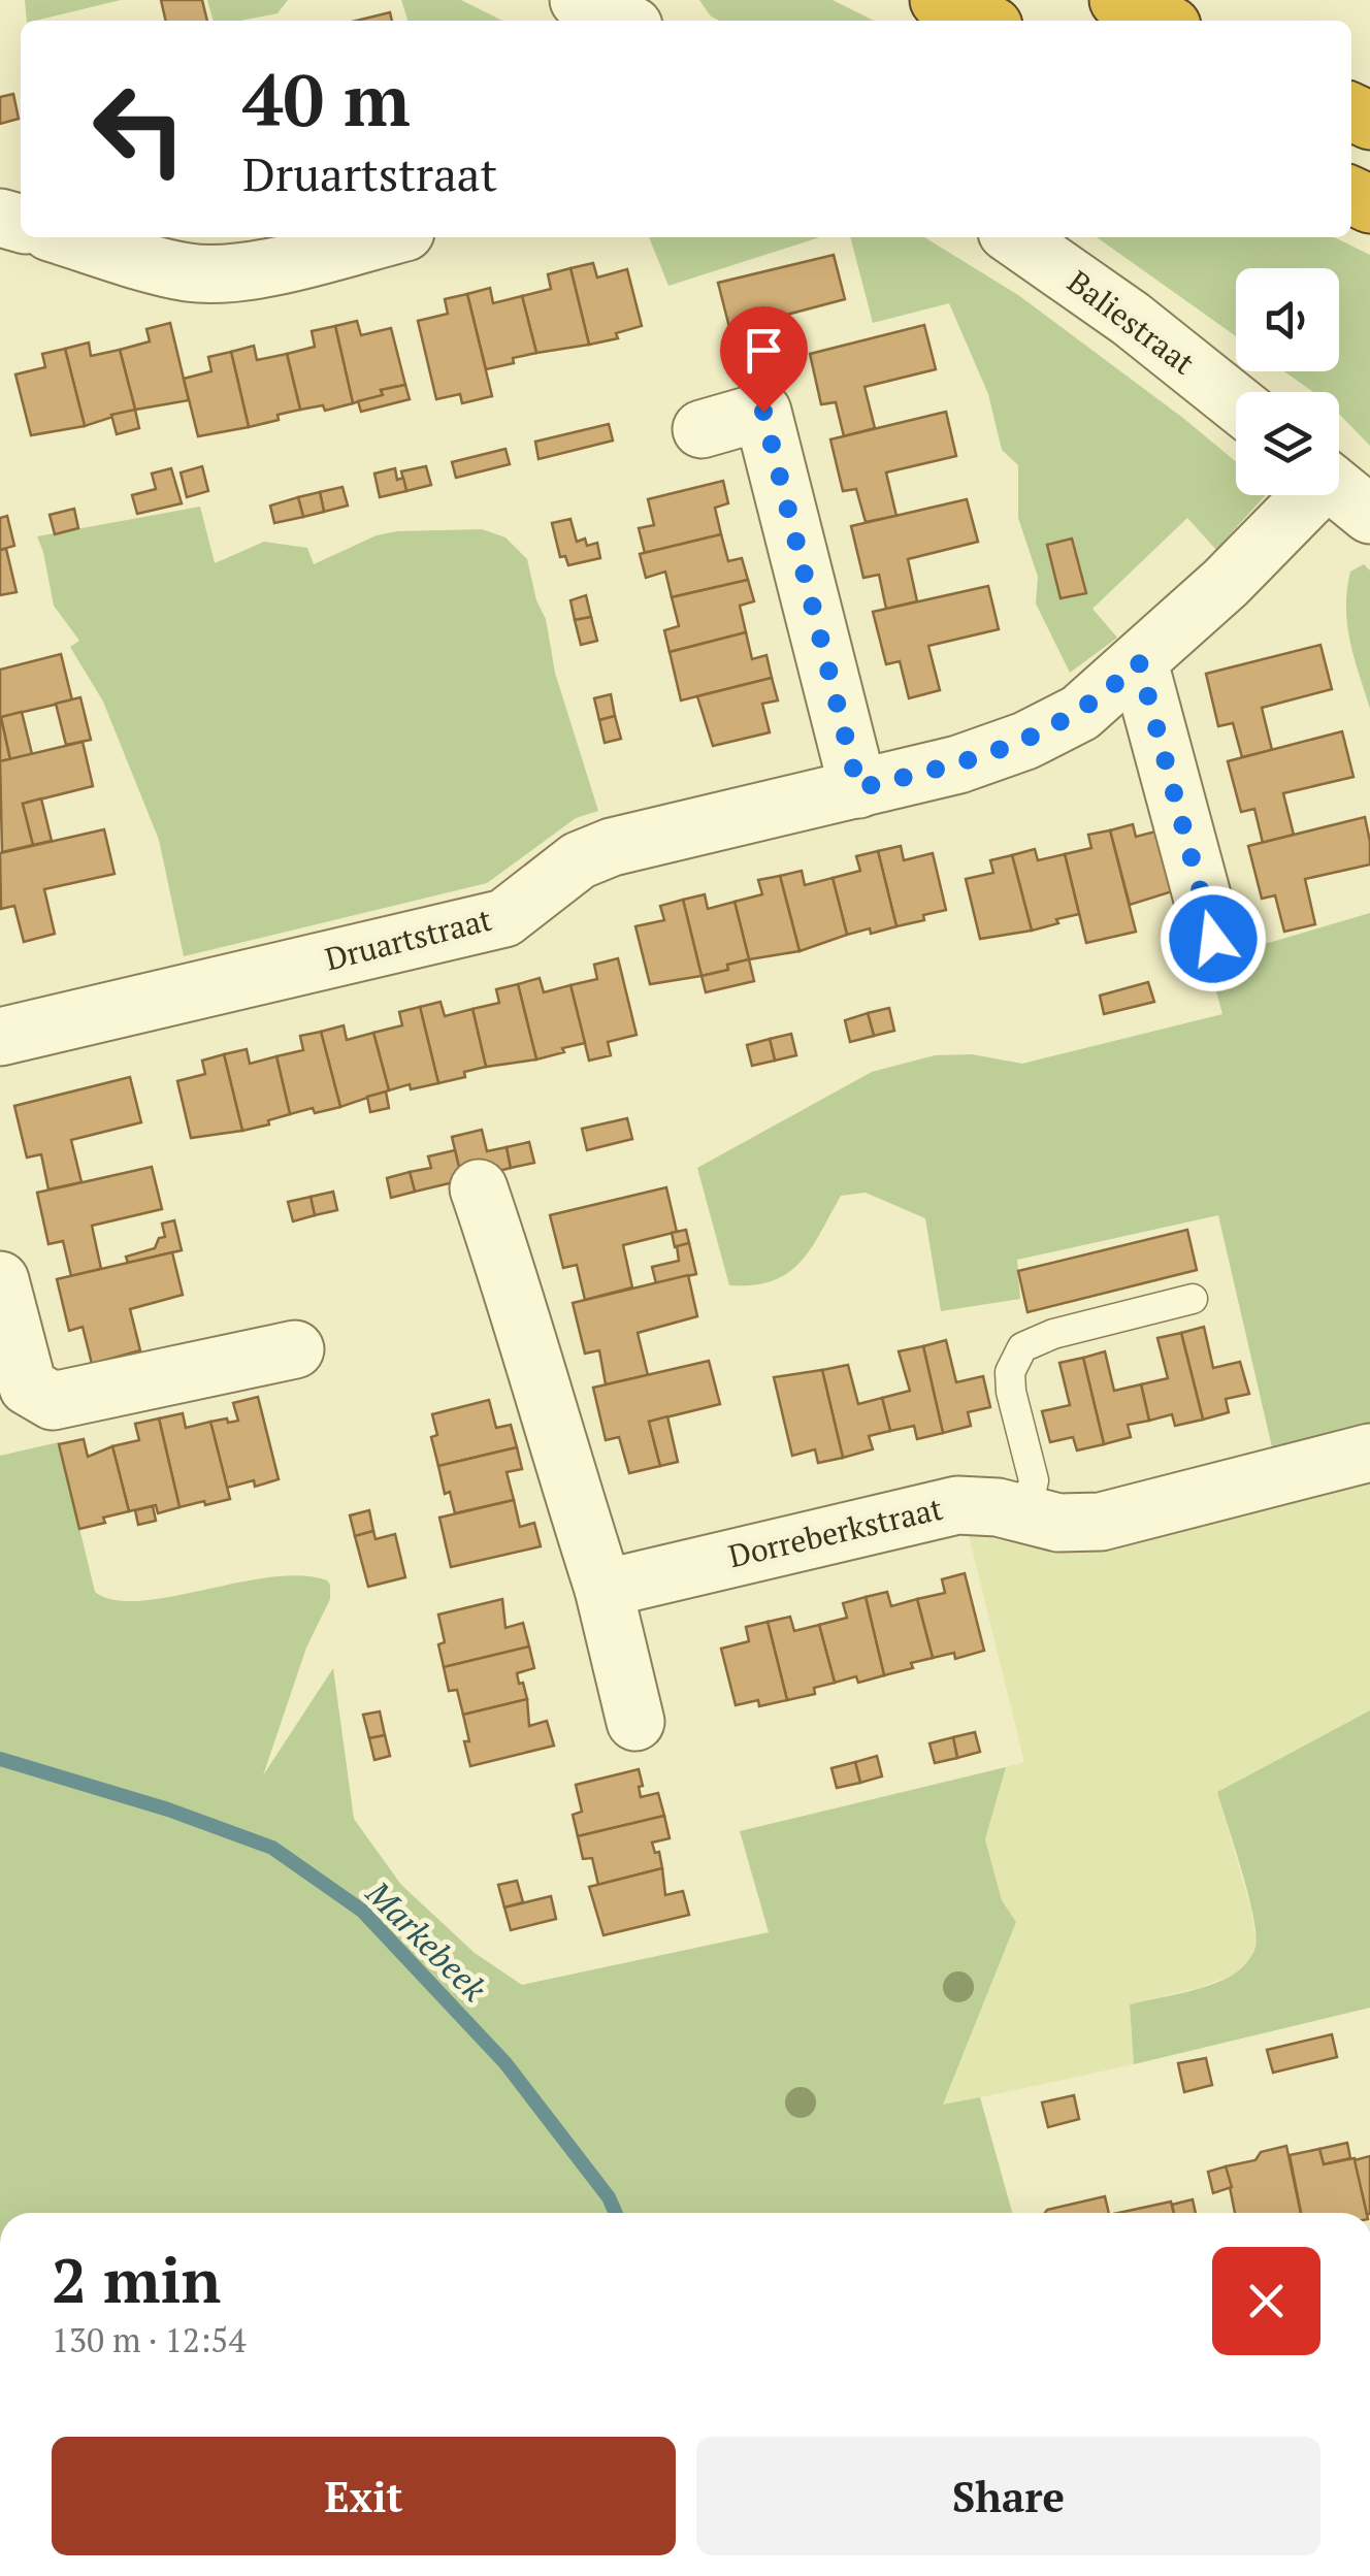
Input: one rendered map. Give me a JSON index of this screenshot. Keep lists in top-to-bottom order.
{
  "streets": {
    "street": ["Baliestraat", "Druartstraat", "Dorreberkstraat"]
  },
  "water": ["Markebeek"],
  "page": {
    "turn": ["40 m", "Druartstraat"],
    "heading": ["2 min", "130 m · 12:54"],
    "buttons": ["Exit", "Share"]
  }
}
